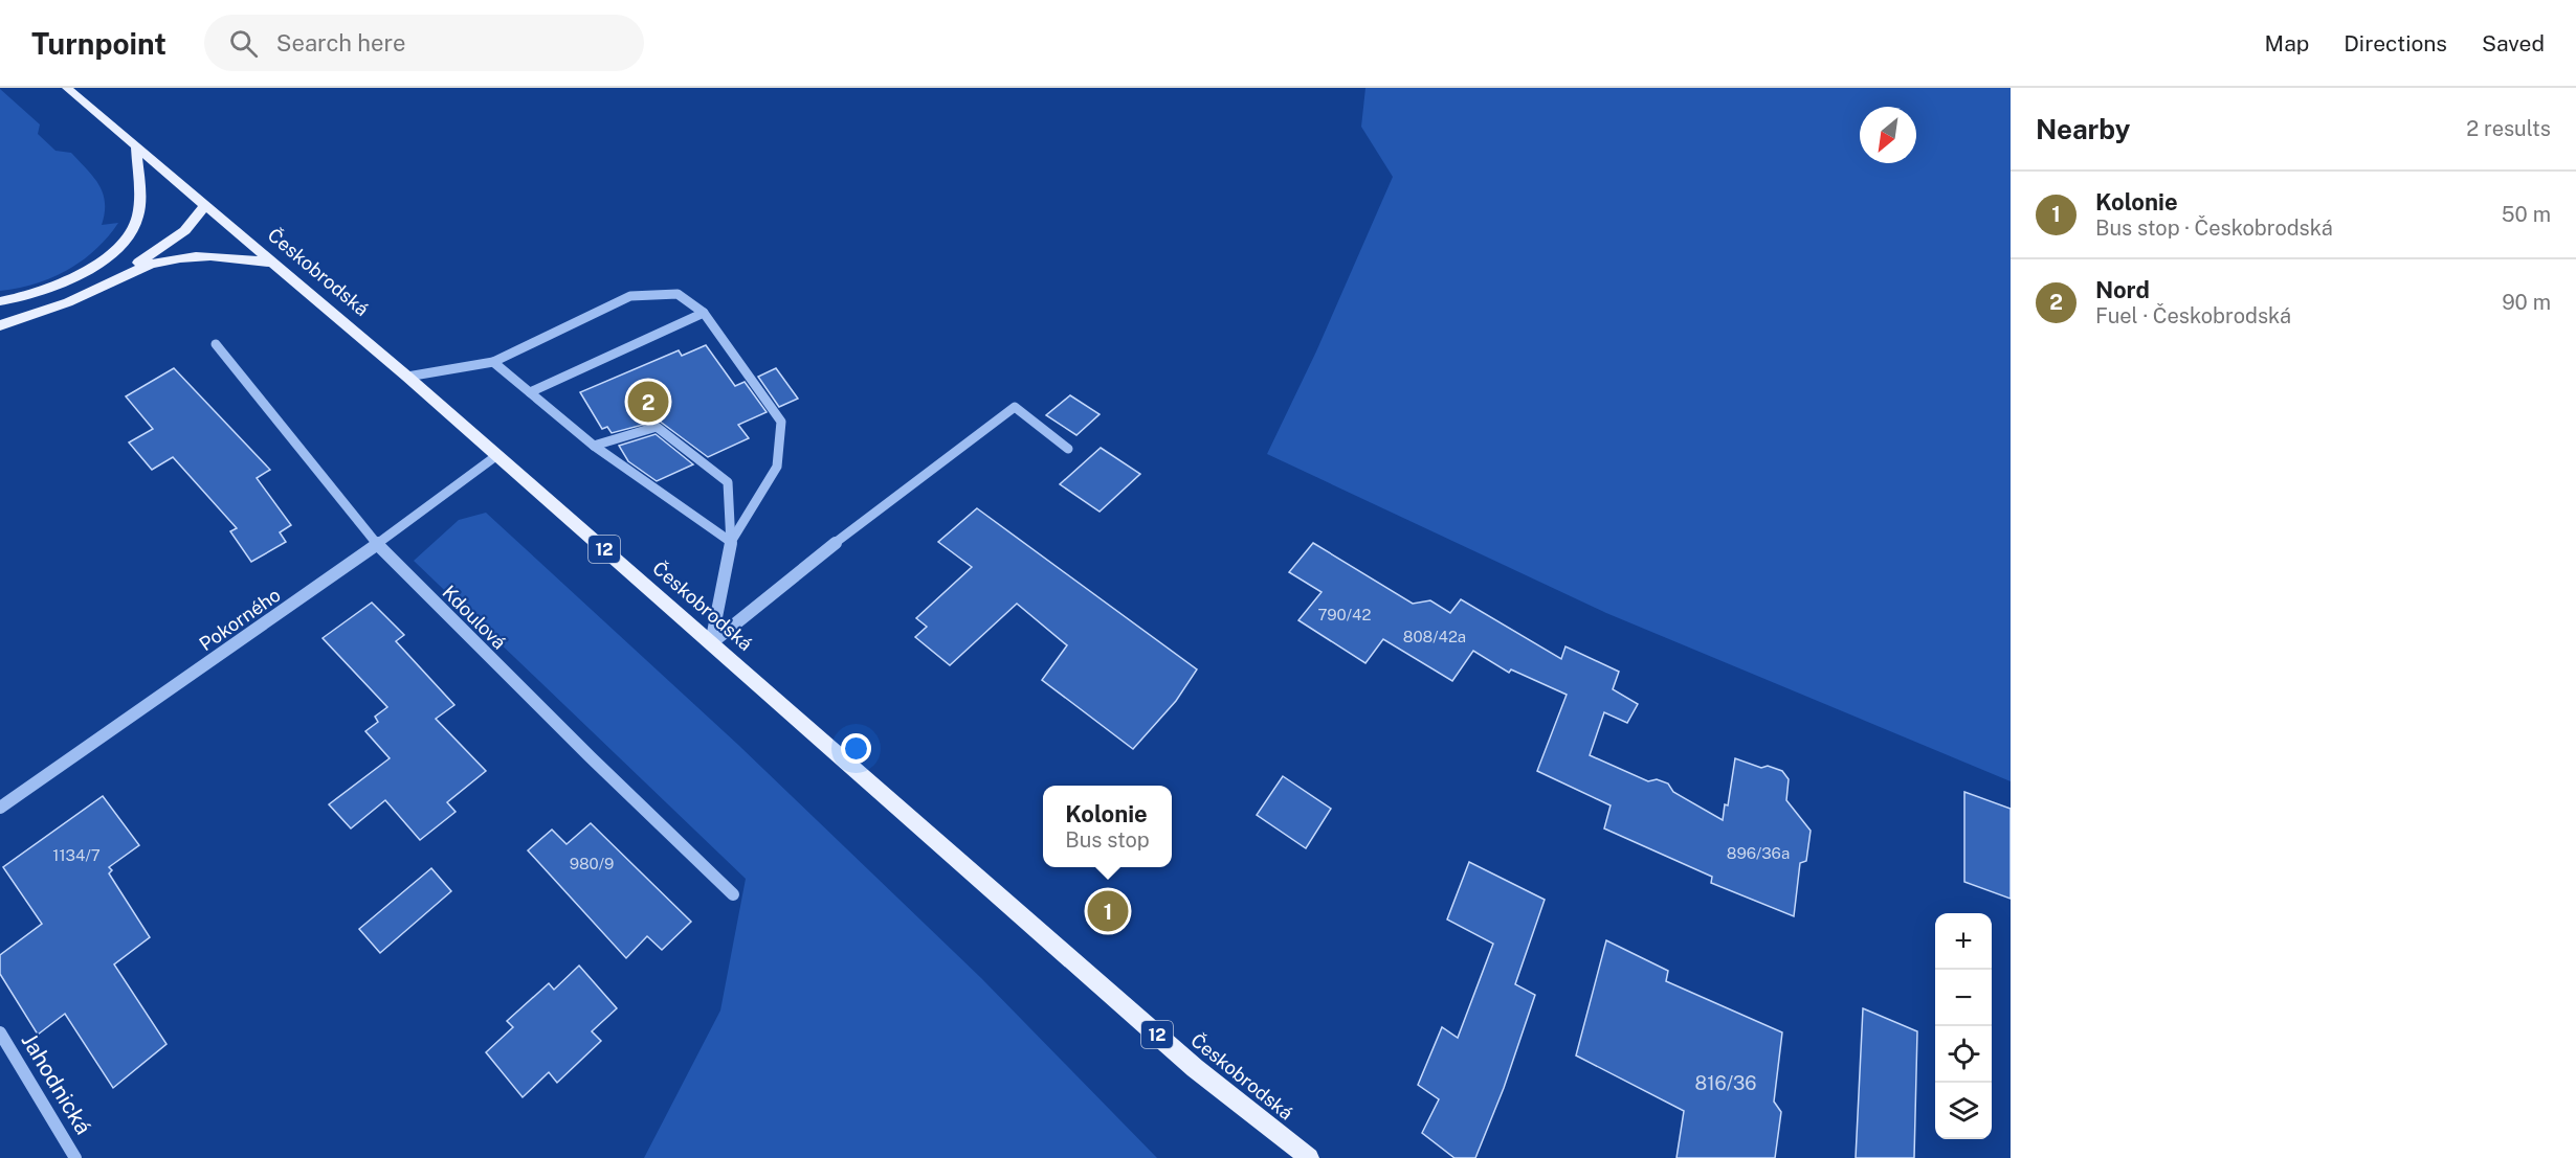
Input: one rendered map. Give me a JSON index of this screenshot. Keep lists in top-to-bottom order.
{
  "streets": {
    "main road": ["Českobrodská", "12"],
    "street": ["Kdoulová", "Pokorného", "Jahodnická"]
  },
  "crossings": [
    ["Českobrodská", "Pokorného"],
    ["Kdoulová", "Pokorného"]
  ],
  "house_numbers": [
    "790/42",
    "808/42a",
    "896/36a",
    "1134/7",
    "980/9",
    "816/36"
  ],
  "north": "bottom left",
  "page": {
    "header": "Turnpoint",
    "search": "Search here",
    "nav": ["Map", "Directions", "Saved"],
    "heading": ["Nearby", "2 results"],
    "list": [
      {
        "mark": "1",
        "name": "Kolonie",
        "note": "Bus stop · Českobrodská",
        "value": "50 m"
      },
      {
        "mark": "2",
        "name": "Nord",
        "note": "Fuel · Českobrodská",
        "value": "90 m"
      }
    ],
    "pins": ["2", "1"],
    "popup": ["Kolonie", "Bus stop"],
    "map_buttons": ["+", "−"]
  }
}
